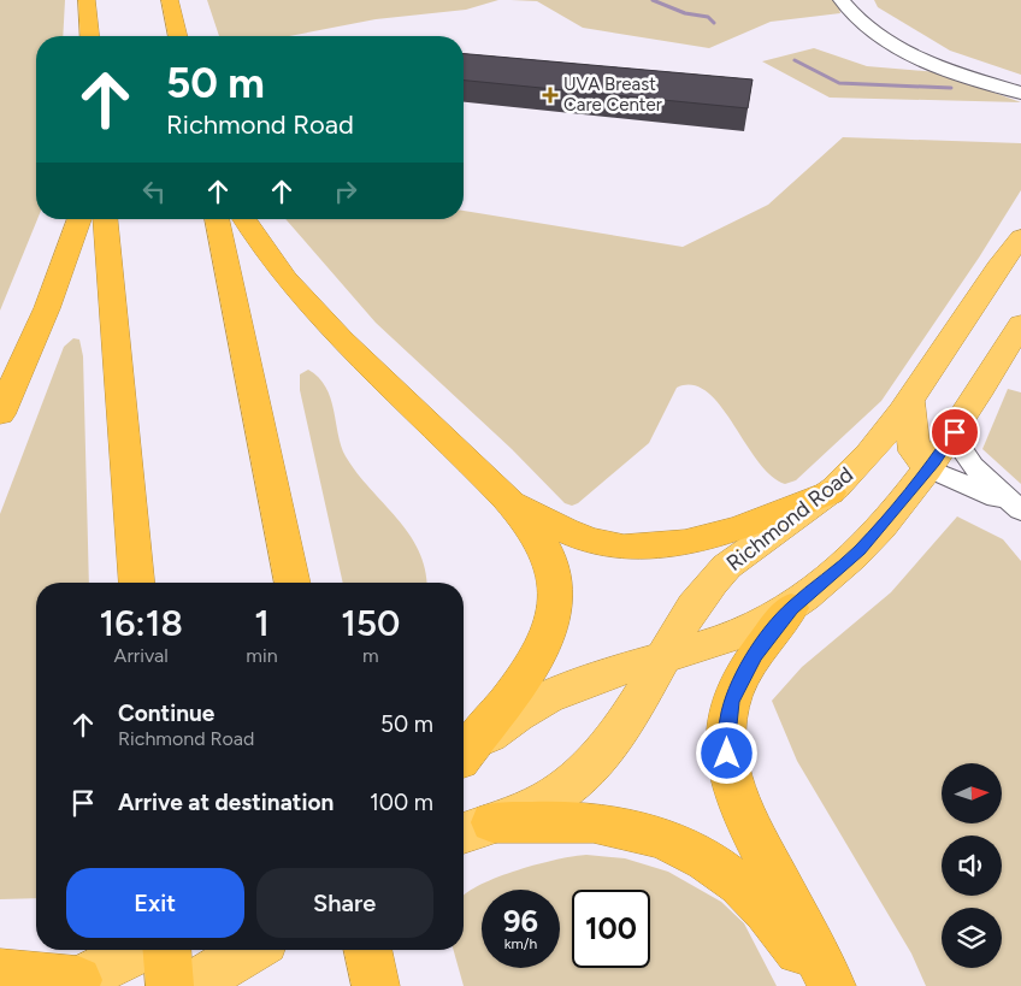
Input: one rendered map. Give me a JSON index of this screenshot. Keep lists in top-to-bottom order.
{
  "streets": {
    "highway": ["Richmond Road"]
  },
  "places": {
    "health": ["UVA Breast Care Center"]
  },
  "north": "right",
  "page": {
    "turn": ["50 m", "Richmond Road"],
    "eta": [
      "16:18",
      "Arrival",
      "1",
      "min",
      "150",
      "m"
    ],
    "list": [
      {
        "name": "Continue",
        "note": "Richmond Road",
        "value": "50 m"
      },
      {
        "name": "Arrive at destination",
        "value": "100 m"
      }
    ],
    "buttons": ["Exit", "Share"],
    "speed": "96 km/h",
    "limit": "100"
  }
}
